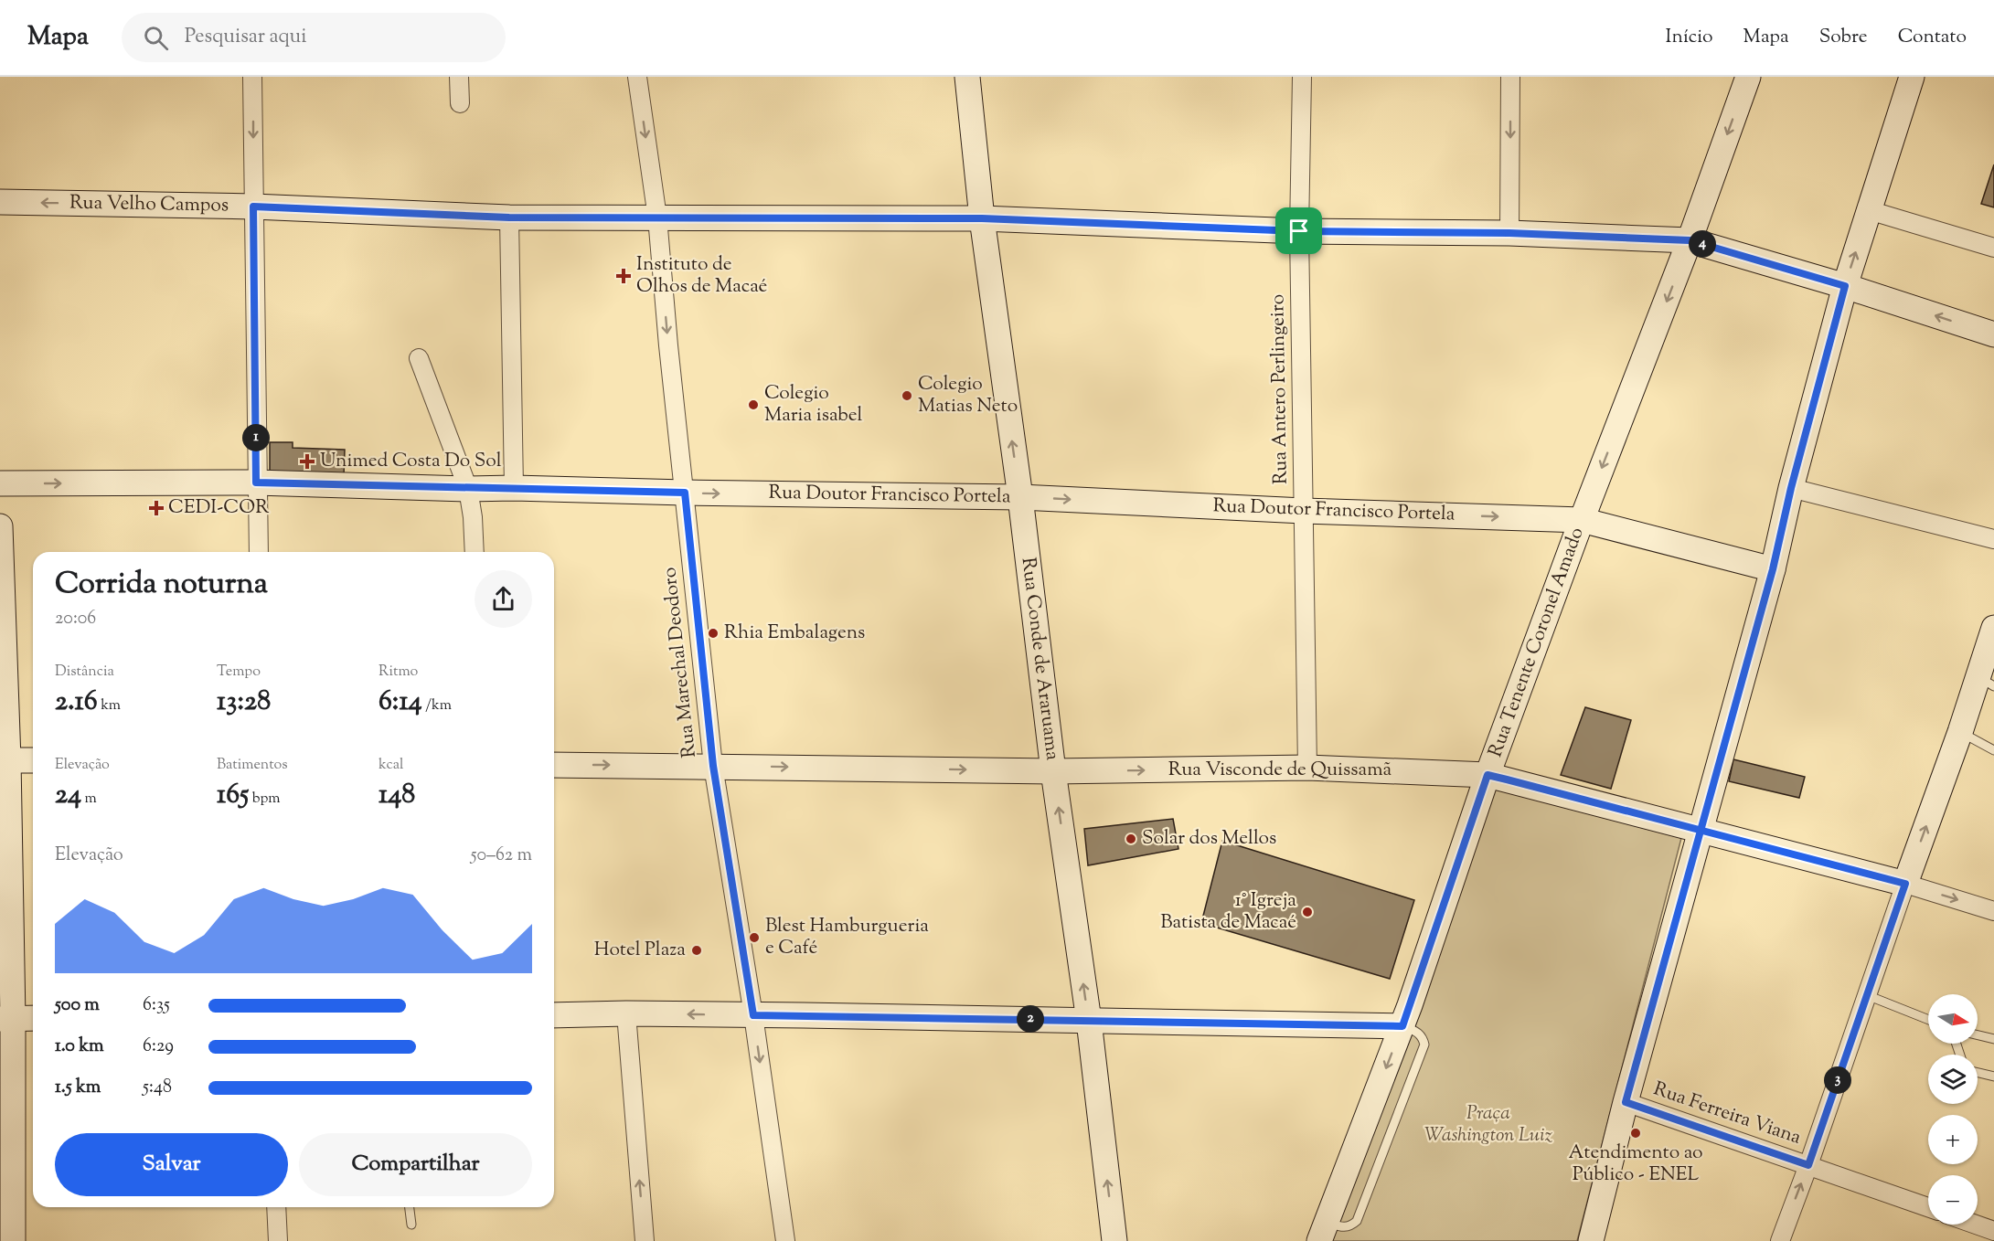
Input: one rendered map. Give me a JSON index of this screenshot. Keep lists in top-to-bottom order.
{
  "streets": {
    "street": [
      "Rua Velho Campos",
      "Rua Antero Perlingeiro",
      "Rua Doutor Francisco Portela",
      "Rua Tenente Coronel Amado",
      "Rua Conde de Araruama",
      "Rua Marechal Deodoro",
      "Rua Visconde de Quissamã",
      "Rua Ferreira Viana"
    ]
  },
  "crossings": [
    ["Rua Velho Campos", "Rua Antero Perlingeiro"],
    ["Rua Velho Campos", "Rua Tenente Coronel Amado"],
    ["Rua Velho Campos", "Rua Conde de Araruama"],
    ["Rua Velho Campos", "Rua Marechal Deodoro"],
    ["Rua Antero Perlingeiro", "Rua Doutor Francisco Portela"],
    ["Rua Antero Perlingeiro", "Rua Visconde de Quissamã"],
    ["Rua Doutor Francisco Portela", "Rua Tenente Coronel Amado"],
    ["Rua Doutor Francisco Portela", "Rua Conde de Araruama"],
    ["Rua Doutor Francisco Portela", "Rua Marechal Deodoro"],
    ["Rua Tenente Coronel Amado", "Rua Visconde de Quissamã"],
    ["Rua Conde de Araruama", "Rua Visconde de Quissamã"],
    ["Rua Marechal Deodoro", "Rua Visconde de Quissamã"]
  ],
  "one_way": ["Rua Doutor Francisco Portela", "Rua Conde de Araruama", "Rua Visconde de Quissamã"],
  "parks": ["Praça Washington Luiz"],
  "places": {
    "health": ["Instituto de Olhos de Macaé", "Unimed Costa Do Sol", "CEDI-COR"],
    "other": [
      "Colegio Matias Neto",
      "Colegio Maria isabel",
      "Rhia Embalagens",
      "Solar dos Mellos",
      "1° Igreja Batista de Macaé",
      "Blest Hamburgueria e Café",
      "Hotel Plaza",
      "Atendimento ao Público - ENEL"
    ]
  },
  "north": "right",
  "page": {
    "header": "Mapa",
    "search": "Pesquisar aqui",
    "nav": [
      "Início",
      "Mapa",
      "Sobre",
      "Contato"
    ],
    "pins": [
      "4",
      "1",
      "2",
      "3"
    ],
    "heading": ["Corrida noturna", "20:06"],
    "stats": [
      ["Distância", "2.16 km"],
      ["Tempo", "13:28"],
      ["Ritmo", "6:14 /km"],
      ["Elevação", "24 m"],
      ["Batimentos", "165 bpm"],
      ["kcal", "148"]
    ],
    "chart": ["Elevação", "50–62 m"],
    "list": [
      {
        "name": "500 m",
        "note": "6:35"
      },
      {
        "name": "1.0 km",
        "note": "6:29"
      },
      {
        "name": "1.5 km",
        "note": "5:48"
      }
    ],
    "map_buttons": ["+", "−"],
    "buttons": ["Salvar", "Compartilhar"]
  }
}
